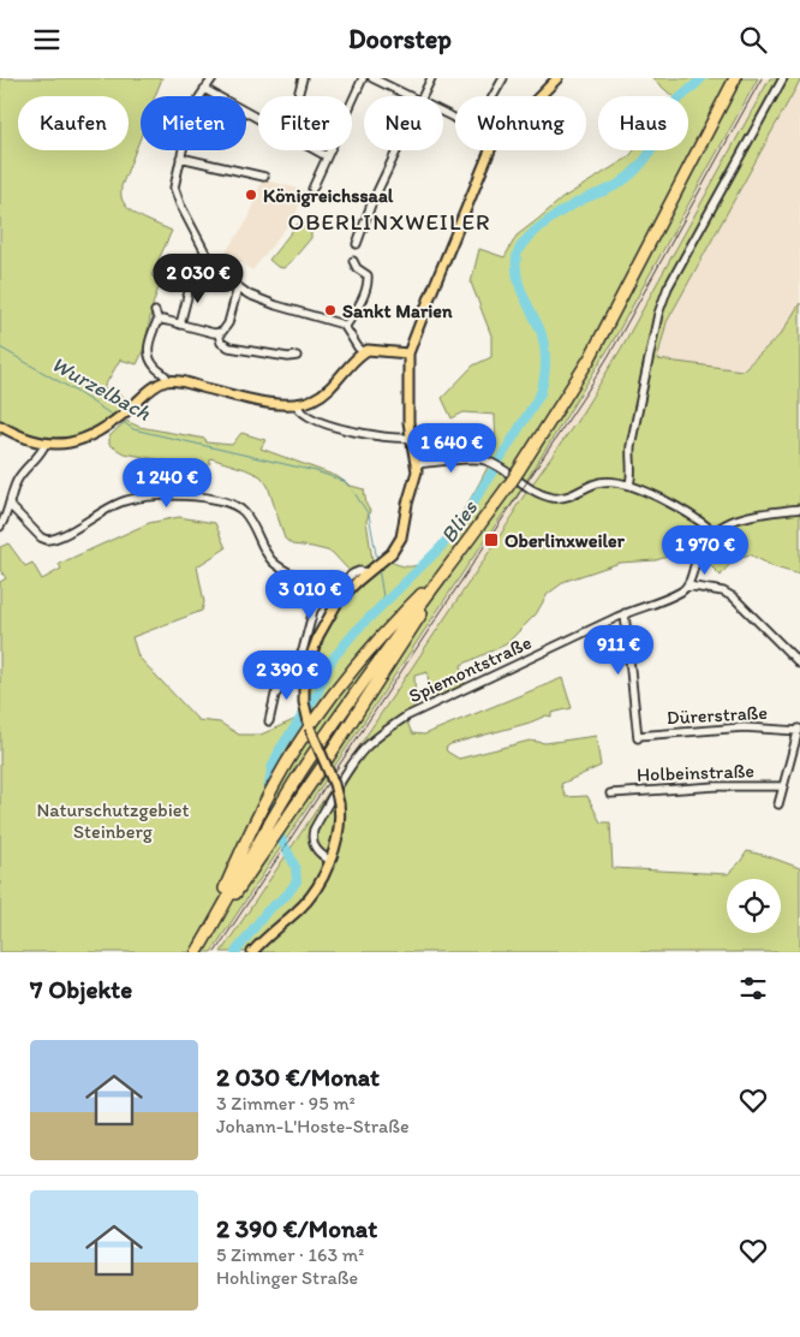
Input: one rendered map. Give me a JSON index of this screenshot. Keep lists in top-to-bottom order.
{
  "streets": {
    "street": ["Spiemontstraße", "Dürerstraße", "Holbeinstraße"]
  },
  "crossings": [
    ["Spiemontstraße", "Dürerstraße"]
  ],
  "districts": ["OBERLINXWEILER"],
  "water": ["Wurzelbach", "Blies"],
  "parks": ["Naturschutzgebiet Steinberg"],
  "places": {
    "other": ["Königreichssaal", "Sankt Marien"],
    "transit": ["Oberlinxweiler"]
  },
  "page": {
    "header": "Doorstep",
    "chip": [
      "Kaufen",
      "Mieten",
      "Filter",
      "Neu",
      "Wohnung",
      "Haus"
    ],
    "price": [
      "2 030 €",
      "1 640 €",
      "1 240 €",
      "1 970 €",
      "3 010 €",
      "911 €",
      "2 390 €"
    ],
    "heading": "7 Objekte",
    "list": [
      {
        "name": "2 030 €/Monat",
        "note": "3 Zimmer · 95 m² · Johann-L'Hoste-Straße"
      },
      {
        "name": "2 390 €/Monat",
        "note": "5 Zimmer · 163 m² · Hohlinger Straße"
      }
    ]
  }
}
